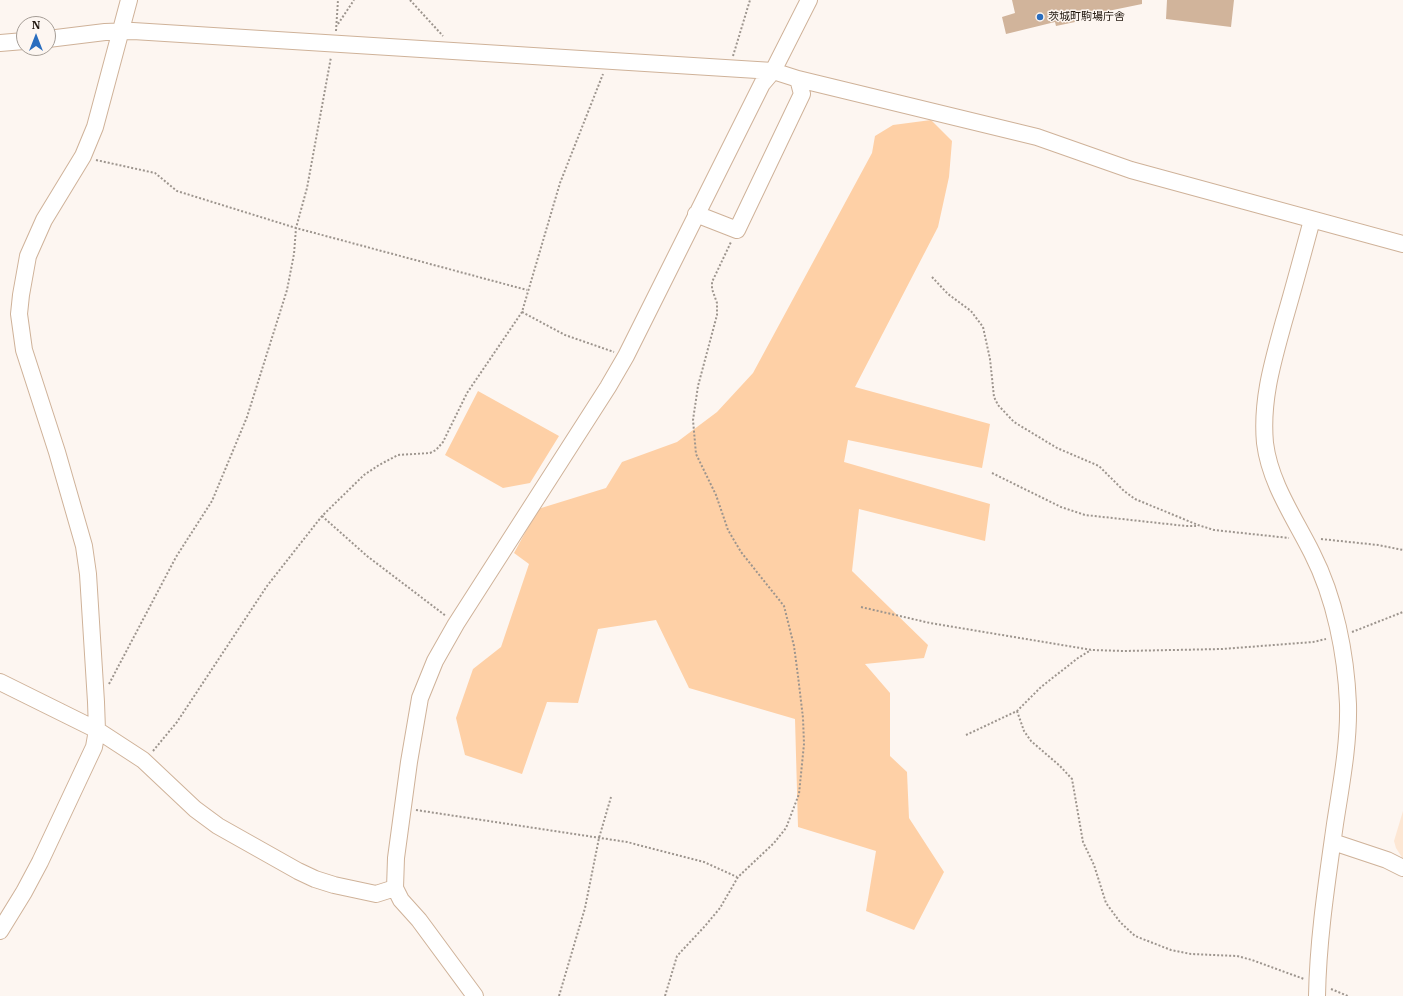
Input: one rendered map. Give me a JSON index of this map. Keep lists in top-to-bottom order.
{
  "places": ["茨城町駒場庁舎"],
  "north": "top"
}
